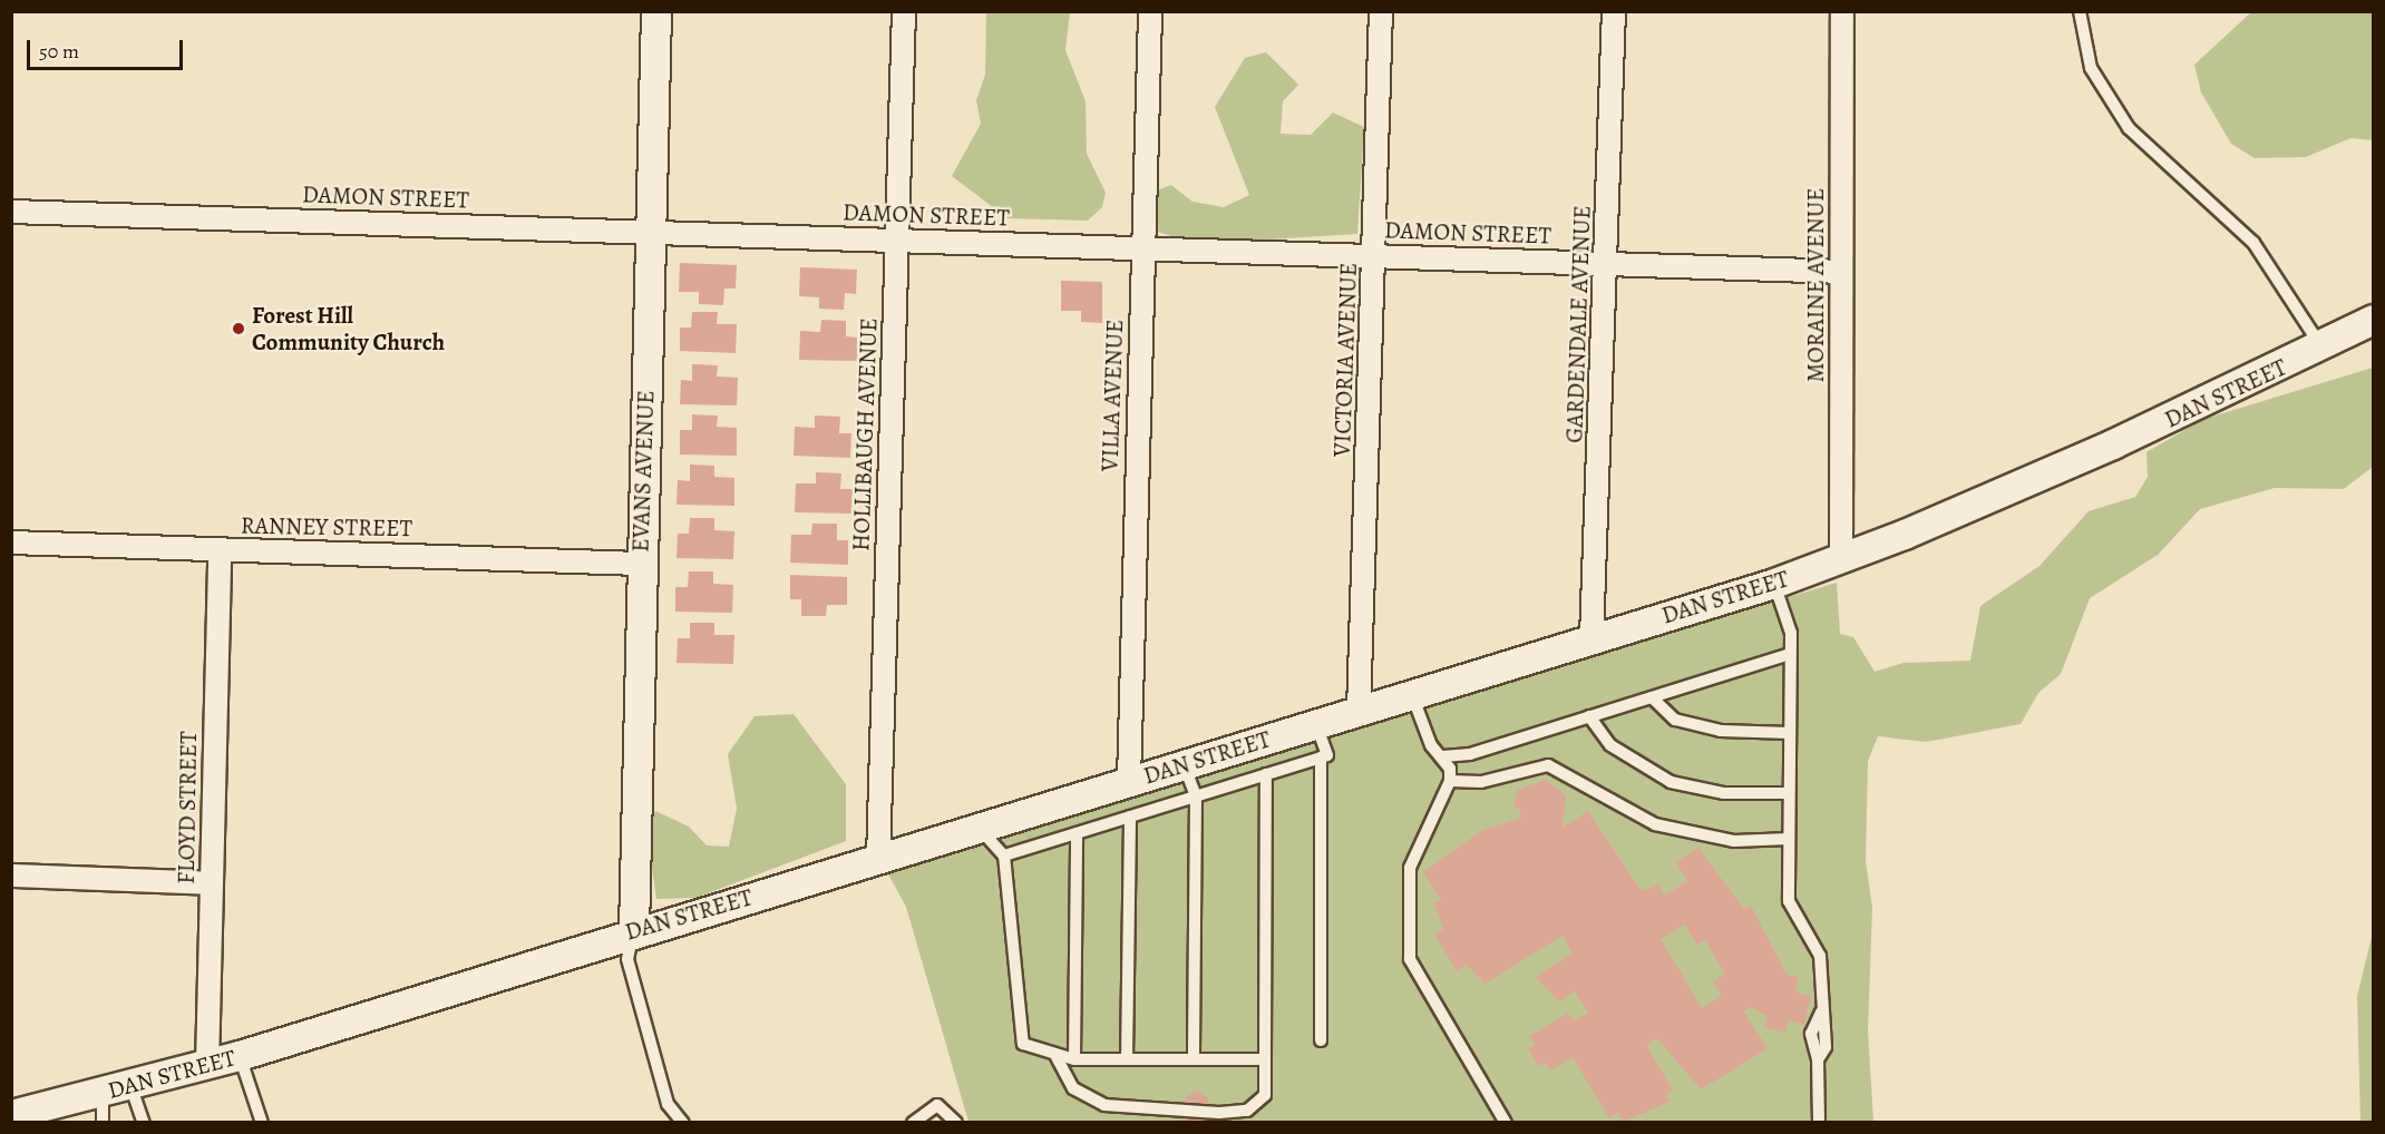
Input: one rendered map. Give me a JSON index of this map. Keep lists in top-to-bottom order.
{
  "streets": {
    "street": [
      "DAMON STREET",
      "MORAINE AVENUE",
      "GARDENDALE AVENUE",
      "VICTORIA AVENUE",
      "DAN STREET",
      "VILLA AVENUE",
      "HOLLIBAUGH AVENUE",
      "EVANS AVENUE",
      "RANNEY STREET",
      "FLOYD STREET"
    ]
  },
  "crossings": [
    ["DAMON STREET", "MORAINE AVENUE"],
    ["DAMON STREET", "GARDENDALE AVENUE"],
    ["DAMON STREET", "VICTORIA AVENUE"],
    ["DAMON STREET", "VILLA AVENUE"],
    ["DAMON STREET", "HOLLIBAUGH AVENUE"],
    ["DAMON STREET", "EVANS AVENUE"],
    ["MORAINE AVENUE", "DAN STREET"],
    ["GARDENDALE AVENUE", "DAN STREET"],
    ["VICTORIA AVENUE", "DAN STREET"],
    ["DAN STREET", "VILLA AVENUE"],
    ["DAN STREET", "HOLLIBAUGH AVENUE"],
    ["DAN STREET", "EVANS AVENUE"],
    ["DAN STREET", "FLOYD STREET"],
    ["EVANS AVENUE", "RANNEY STREET"],
    ["RANNEY STREET", "FLOYD STREET"]
  ],
  "places": ["Forest Hill Community Church"],
  "scale_bar": "50 m"
}
